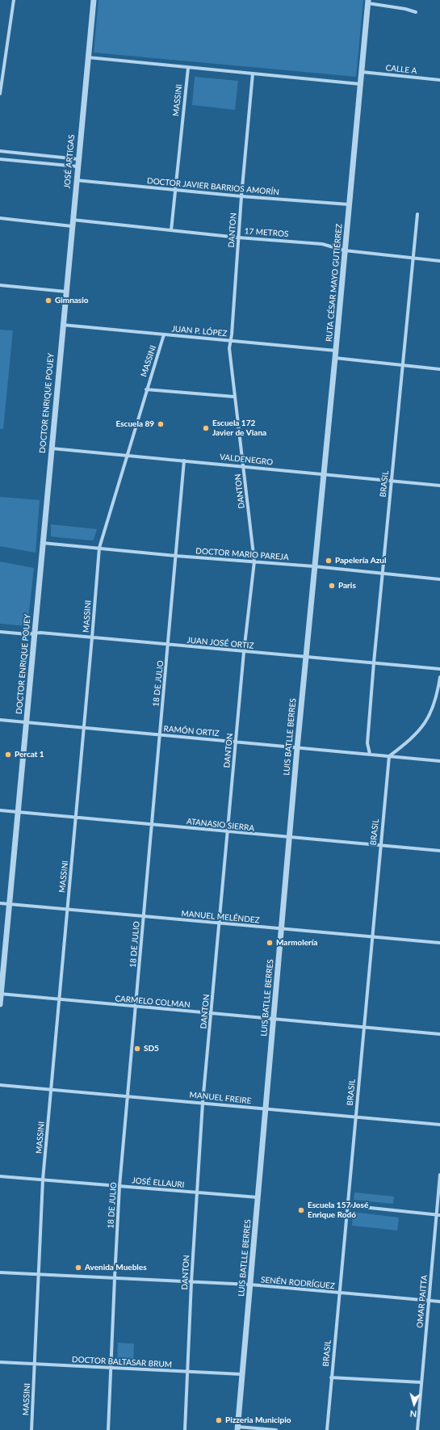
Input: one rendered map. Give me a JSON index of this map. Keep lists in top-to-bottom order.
{
  "streets": {
    "street": [
      "CALLE A",
      "MASSINI",
      "JOSÉ ARTIGAS",
      "DOCTOR JAVIER BARRIOS AMORÍN",
      "DANTON",
      "17 METROS",
      "RUTA CÉSAR MAYO GUTIÉRREZ",
      "JUAN P. LÓPEZ",
      "DOCTOR ENRIQUE POUEY",
      "VALDENEGRO",
      "BRASIL",
      "DOCTOR MARIO PAREJA",
      "JUAN JOSÉ ORTIZ",
      "18 DE JULIO",
      "RAMÓN ORTIZ",
      "LUIS BATLLE BERRES",
      "ATANASIO SIERRA",
      "MANUEL MELÉNDEZ",
      "CARMELO COLMAN",
      "MANUEL FREIRE",
      "JOSÉ ELLAURI",
      "SENÉN RODRÍGUEZ",
      "OMAR PAITTA",
      "DOCTOR BALTASAR BRUM"
    ]
  },
  "crossings": [
    ["CALLE A", "RUTA CÉSAR MAYO GUTIÉRREZ"],
    ["MASSINI", "DOCTOR JAVIER BARRIOS AMORÍN"],
    ["MASSINI", "17 METROS"],
    ["MASSINI", "JUAN P. LÓPEZ"],
    ["MASSINI", "VALDENEGRO"],
    ["MASSINI", "DOCTOR MARIO PAREJA"],
    ["MASSINI", "JUAN JOSÉ ORTIZ"],
    ["MASSINI", "RAMÓN ORTIZ"],
    ["MASSINI", "ATANASIO SIERRA"],
    ["MASSINI", "MANUEL MELÉNDEZ"],
    ["MASSINI", "CARMELO COLMAN"],
    ["MASSINI", "MANUEL FREIRE"],
    ["MASSINI", "JOSÉ ELLAURI"],
    ["MASSINI", "SENÉN RODRÍGUEZ"],
    ["MASSINI", "DOCTOR BALTASAR BRUM"],
    ["JOSÉ ARTIGAS", "DOCTOR JAVIER BARRIOS AMORÍN"],
    ["JOSÉ ARTIGAS", "17 METROS"],
    ["JOSÉ ARTIGAS", "JUAN P. LÓPEZ"],
    ["JOSÉ ARTIGAS", "DOCTOR ENRIQUE POUEY"],
    ["DOCTOR JAVIER BARRIOS AMORÍN", "DANTON"],
    ["DOCTOR JAVIER BARRIOS AMORÍN", "RUTA CÉSAR MAYO GUTIÉRREZ"],
    ["DANTON", "17 METROS"],
    ["DANTON", "JUAN P. LÓPEZ"],
    ["DANTON", "VALDENEGRO"],
    ["DANTON", "DOCTOR MARIO PAREJA"],
    ["DANTON", "JUAN JOSÉ ORTIZ"],
    ["DANTON", "RAMÓN ORTIZ"],
    ["DANTON", "ATANASIO SIERRA"],
    ["DANTON", "MANUEL MELÉNDEZ"],
    ["DANTON", "CARMELO COLMAN"],
    ["DANTON", "MANUEL FREIRE"],
    ["DANTON", "JOSÉ ELLAURI"],
    ["DANTON", "SENÉN RODRÍGUEZ"],
    ["DANTON", "DOCTOR BALTASAR BRUM"],
    ["17 METROS", "RUTA CÉSAR MAYO GUTIÉRREZ"],
    ["17 METROS", "BRASIL"],
    ["RUTA CÉSAR MAYO GUTIÉRREZ", "JUAN P. LÓPEZ"],
    ["RUTA CÉSAR MAYO GUTIÉRREZ", "VALDENEGRO"],
    ["RUTA CÉSAR MAYO GUTIÉRREZ", "DOCTOR MARIO PAREJA"],
    ["RUTA CÉSAR MAYO GUTIÉRREZ", "LUIS BATLLE BERRES"],
    ["JUAN P. LÓPEZ", "DOCTOR ENRIQUE POUEY"],
    ["DOCTOR ENRIQUE POUEY", "VALDENEGRO"],
    ["DOCTOR ENRIQUE POUEY", "DOCTOR MARIO PAREJA"],
    ["DOCTOR ENRIQUE POUEY", "JUAN JOSÉ ORTIZ"],
    ["DOCTOR ENRIQUE POUEY", "RAMÓN ORTIZ"],
    ["DOCTOR ENRIQUE POUEY", "ATANASIO SIERRA"],
    ["DOCTOR ENRIQUE POUEY", "MANUEL MELÉNDEZ"],
    ["DOCTOR ENRIQUE POUEY", "CARMELO COLMAN"],
    ["VALDENEGRO", "BRASIL"],
    ["VALDENEGRO", "18 DE JULIO"],
    ["BRASIL", "DOCTOR MARIO PAREJA"],
    ["BRASIL", "JUAN JOSÉ ORTIZ"],
    ["BRASIL", "RAMÓN ORTIZ"],
    ["BRASIL", "ATANASIO SIERRA"],
    ["BRASIL", "MANUEL MELÉNDEZ"],
    ["BRASIL", "CARMELO COLMAN"],
    ["BRASIL", "MANUEL FREIRE"],
    ["BRASIL", "SENÉN RODRÍGUEZ"],
    ["DOCTOR MARIO PAREJA", "18 DE JULIO"],
    ["DOCTOR MARIO PAREJA", "LUIS BATLLE BERRES"],
    ["JUAN JOSÉ ORTIZ", "18 DE JULIO"],
    ["JUAN JOSÉ ORTIZ", "LUIS BATLLE BERRES"],
    ["18 DE JULIO", "RAMÓN ORTIZ"],
    ["18 DE JULIO", "ATANASIO SIERRA"],
    ["18 DE JULIO", "MANUEL MELÉNDEZ"],
    ["18 DE JULIO", "CARMELO COLMAN"],
    ["18 DE JULIO", "MANUEL FREIRE"],
    ["18 DE JULIO", "JOSÉ ELLAURI"],
    ["18 DE JULIO", "SENÉN RODRÍGUEZ"],
    ["18 DE JULIO", "DOCTOR BALTASAR BRUM"],
    ["RAMÓN ORTIZ", "LUIS BATLLE BERRES"],
    ["LUIS BATLLE BERRES", "ATANASIO SIERRA"],
    ["LUIS BATLLE BERRES", "MANUEL MELÉNDEZ"],
    ["LUIS BATLLE BERRES", "CARMELO COLMAN"],
    ["LUIS BATLLE BERRES", "MANUEL FREIRE"],
    ["LUIS BATLLE BERRES", "JOSÉ ELLAURI"],
    ["LUIS BATLLE BERRES", "SENÉN RODRÍGUEZ"],
    ["LUIS BATLLE BERRES", "DOCTOR BALTASAR BRUM"],
    ["SENÉN RODRÍGUEZ", "OMAR PAITTA"]
  ],
  "places": [
    "Gimnasio",
    "Escuela 89",
    "Escuela 172 Javier de Viana",
    "Papelería Azul",
    "Paris",
    "Percat 1",
    "Marmolería",
    "SD5",
    "Escuela 157 José Enrique Rodó",
    "Avenida Muebles",
    "Pizzeria Municipio"
  ],
  "north": "bottom"
}
